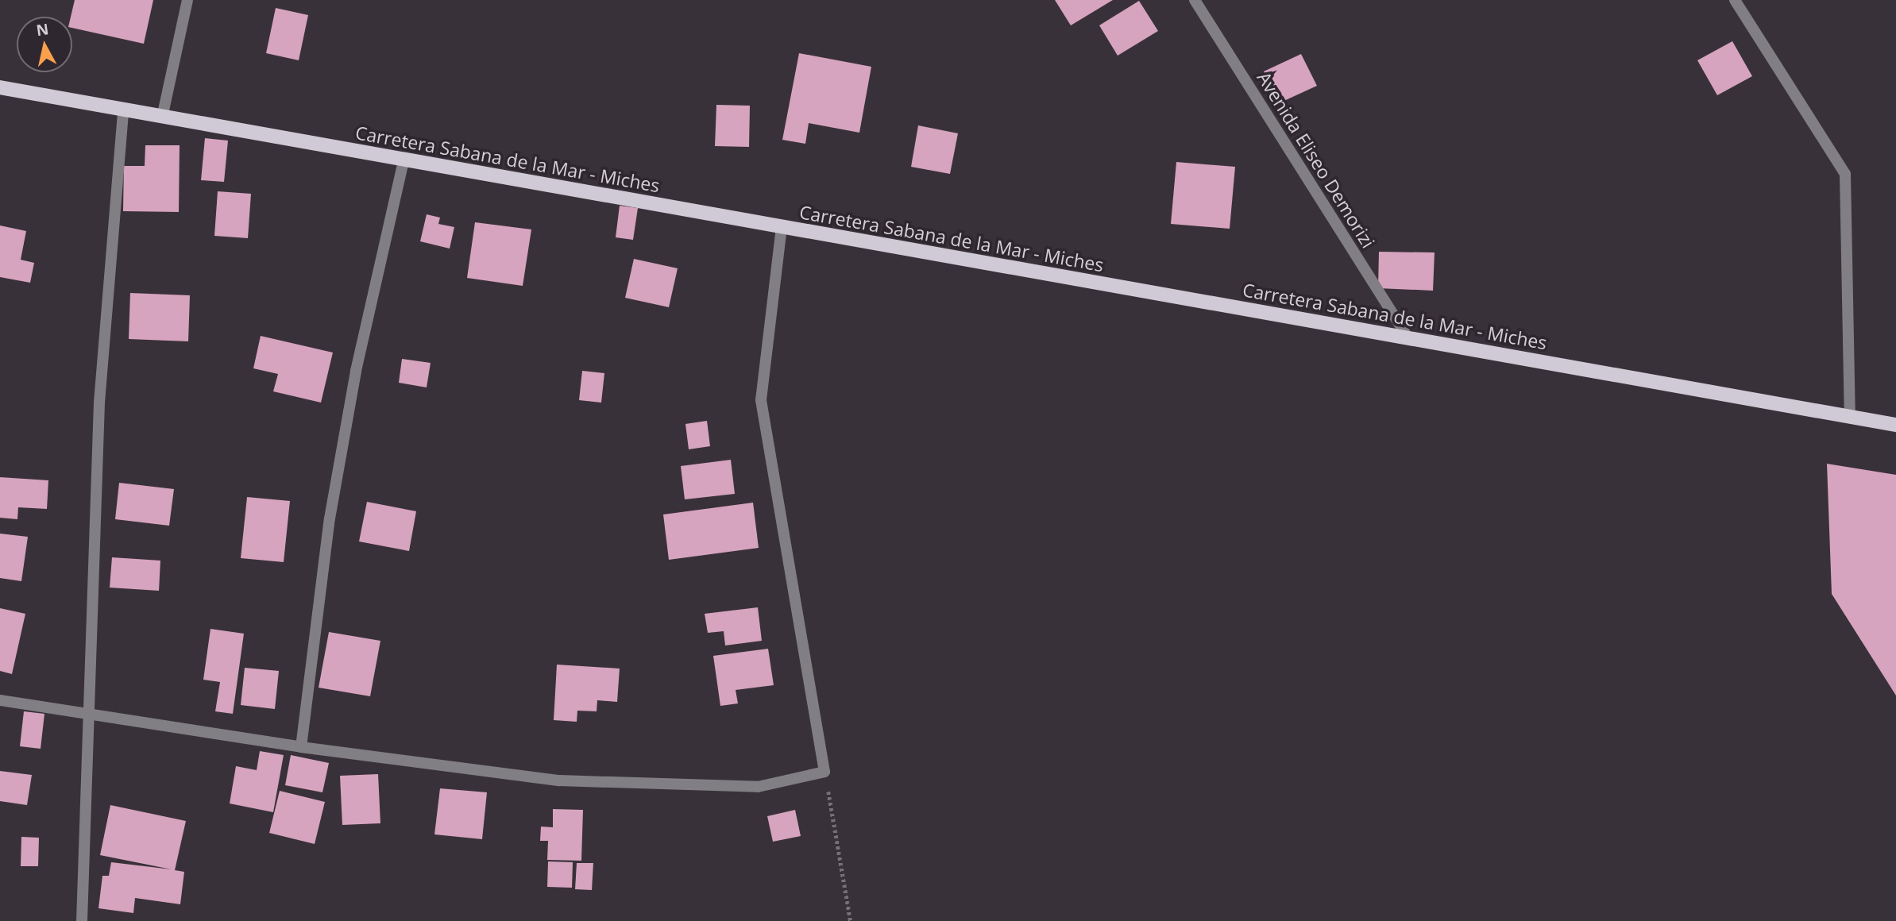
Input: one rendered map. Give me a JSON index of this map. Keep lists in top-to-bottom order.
{
  "streets": {
    "main road": ["Carretera Sabana de la Mar - Miches"],
    "street": ["Avenida Eliseo Demorizi"]
  },
  "crossings": [
    ["Carretera Sabana de la Mar - Miches", "Avenida Eliseo Demorizi"]
  ],
  "north": "top"
}
